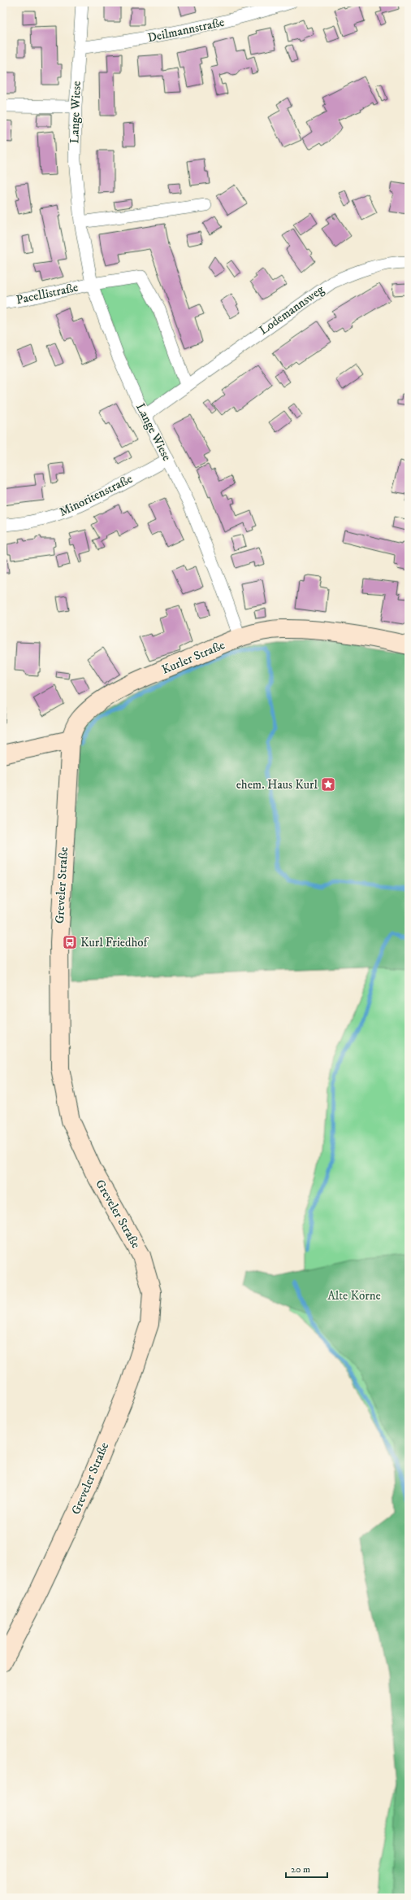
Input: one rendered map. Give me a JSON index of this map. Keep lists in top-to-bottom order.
{
  "streets": {
    "street": [
      "Deilmannstraße",
      "Lange Wiese",
      "Pacellistraße",
      "Lodemannsweg",
      "Minoritenstraße",
      "Kurler Straße",
      "Greveler Straße"
    ]
  },
  "crossings": [
    ["Deilmannstraße", "Lange Wiese"],
    ["Lange Wiese", "Pacellistraße"],
    ["Lange Wiese", "Lodemannsweg"],
    ["Lange Wiese", "Minoritenstraße"],
    ["Lange Wiese", "Kurler Straße"],
    ["Kurler Straße", "Greveler Straße"]
  ],
  "parks": ["Alte Körne"],
  "places": {
    "place": ["ehem. Haus Kurl"],
    "bus stop": ["Kurl Friedhof"]
  },
  "scale_bar": "20 m"
}
